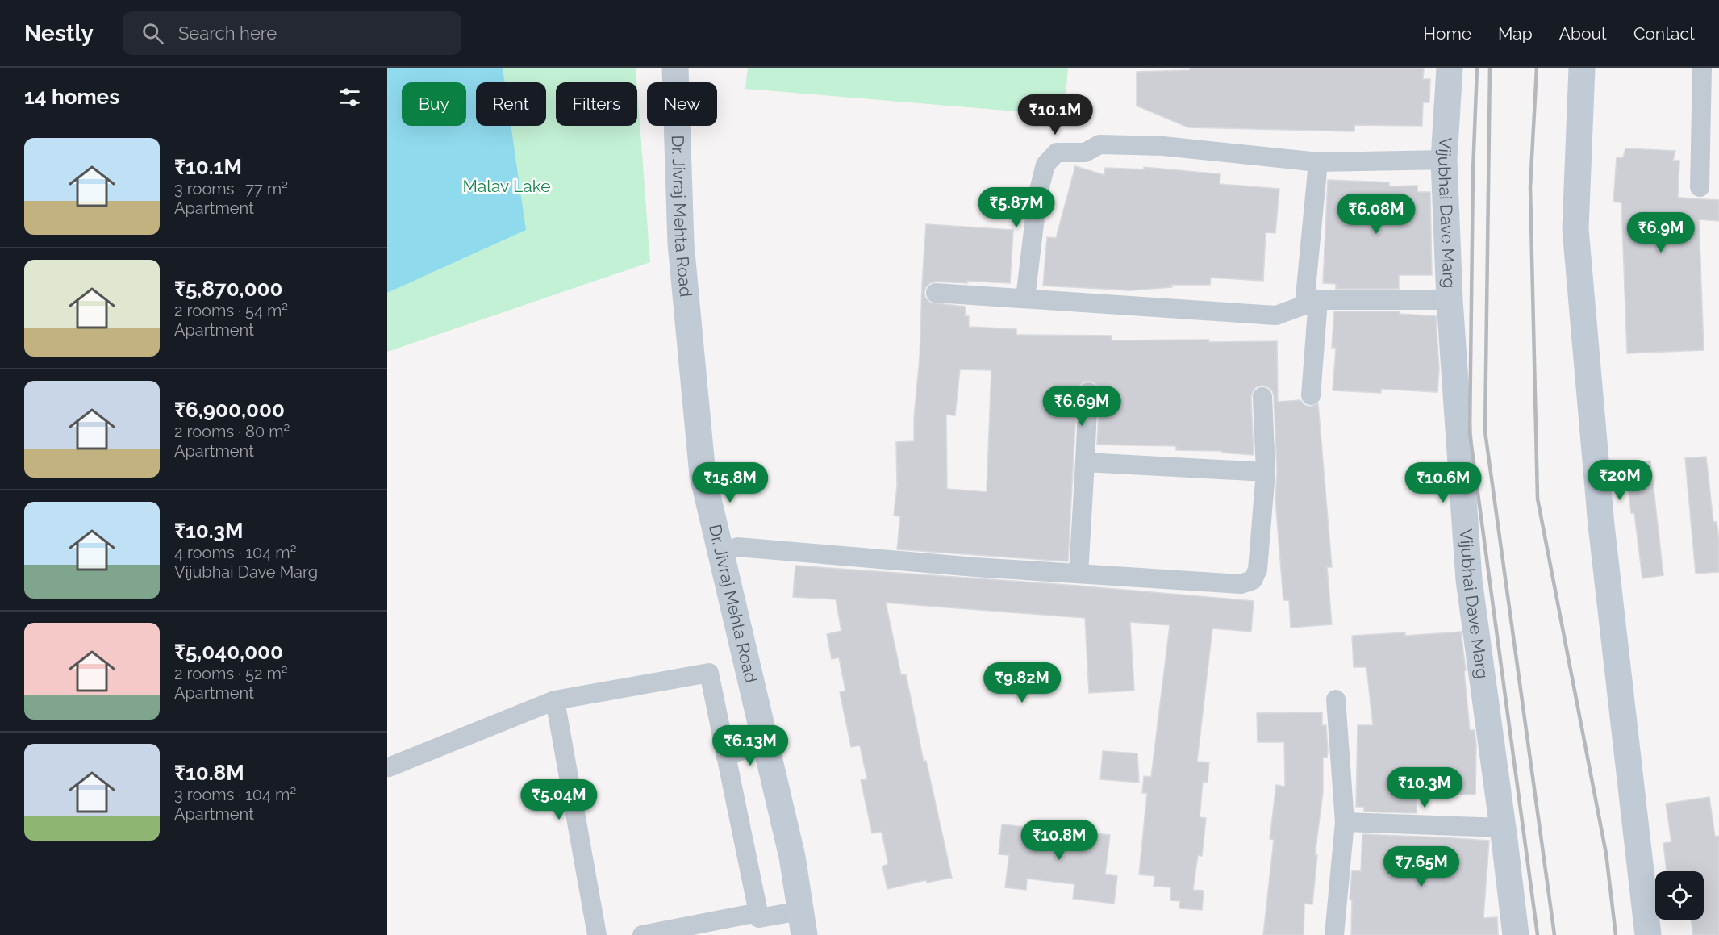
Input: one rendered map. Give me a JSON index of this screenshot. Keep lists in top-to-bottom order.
{
  "streets": {
    "street": ["Vijubhai Dave Marg", "Dr. Jivraj Mehta Road"]
  },
  "parks": ["Malav Lake"],
  "page": {
    "header": "Nestly",
    "search": "Search here",
    "nav": [
      "Home",
      "Map",
      "About",
      "Contact"
    ],
    "heading": "14 homes",
    "chip": [
      "Buy",
      "Rent",
      "Filters",
      "New"
    ],
    "price": [
      "₹10.1M",
      "₹5.87M",
      "₹6.08M",
      "₹6.9M",
      "₹6.69M",
      "₹20M",
      "₹15.8M",
      "₹10.6M",
      "₹9.82M",
      "₹6.13M",
      "₹10.3M",
      "₹5.04M",
      "₹10.8M",
      "₹7.65M"
    ],
    "list": [
      {
        "name": "₹10.1M",
        "note": "3 rooms · 77 m² · Apartment"
      },
      {
        "name": "₹5,870,000",
        "note": "2 rooms · 54 m² · Apartment"
      },
      {
        "name": "₹6,900,000",
        "note": "2 rooms · 80 m² · Apartment"
      },
      {
        "name": "₹10.3M",
        "note": "4 rooms · 104 m² · Vijubhai Dave Marg"
      },
      {
        "name": "₹5,040,000",
        "note": "2 rooms · 52 m² · Apartment"
      },
      {
        "name": "₹10.8M",
        "note": "3 rooms · 104 m² · Apartment"
      }
    ]
  }
}
